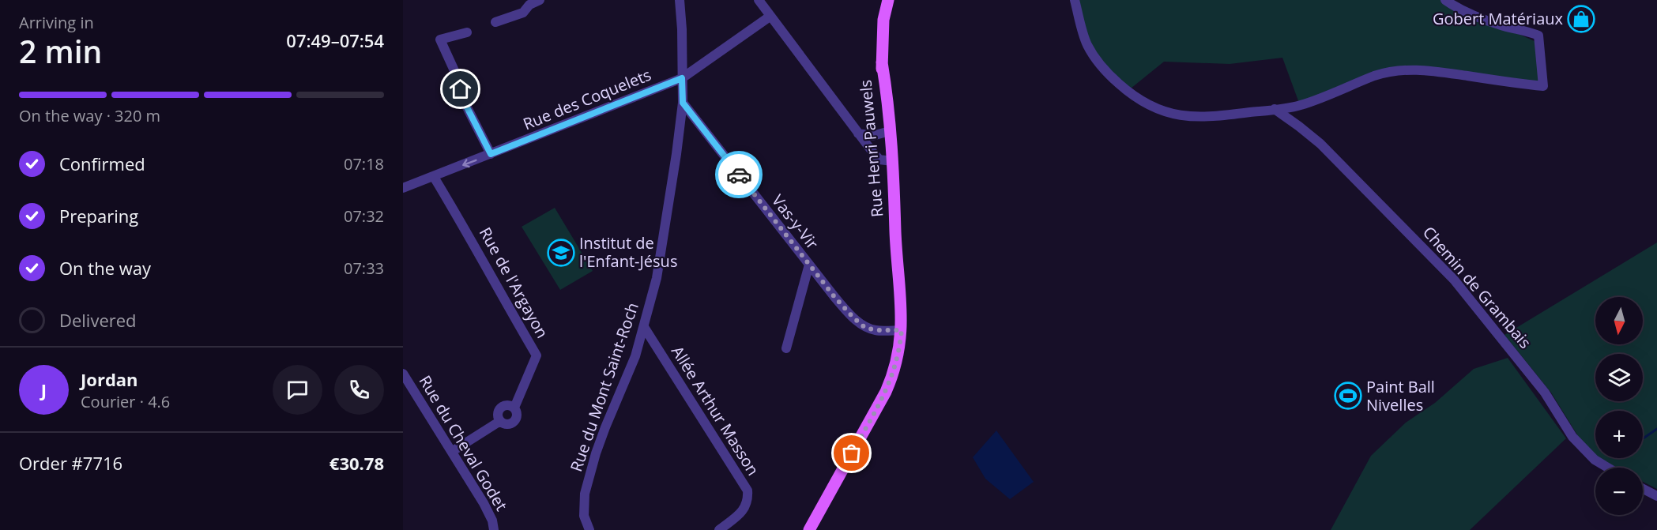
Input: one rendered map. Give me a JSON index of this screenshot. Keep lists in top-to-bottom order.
{
  "streets": {
    "main road": ["Rue Henri Pauwels"],
    "street": [
      "Rue des Coquelets",
      "Vas-y-Vir",
      "Rue de l'Argayon",
      "Chemin de Grambais",
      "Rue du Mont Saint-Roch",
      "Allée Arthur Masson",
      "Rue du Cheval Godet"
    ]
  },
  "crossings": [
    ["Rue des Coquelets", "Rue de l'Argayon"],
    ["Rue des Coquelets", "Rue du Mont Saint-Roch"],
    ["Rue Henri Pauwels", "Vas-y-Vir"],
    ["Vas-y-Vir", "Rue du Mont Saint-Roch"],
    ["Rue de l'Argayon", "Rue du Cheval Godet"],
    ["Rue du Mont Saint-Roch", "Allée Arthur Masson"]
  ],
  "places": {
    "shop": ["Gobert Matériaux"],
    "school or university": ["Institut de l'Enfant-Jésus"],
    "sports": ["Paint Ball Nivelles"]
  },
  "north": "bottom",
  "page": {
    "heading": ["2 min", "Arriving in", "07:49–07:54"],
    "panel": [
      "Jordan",
      "Courier · 4.6",
      "Order #7716",
      "€30.78"
    ],
    "bar": "On the way · 320 m",
    "list": [
      ["Confirmed", "07:18"],
      ["Preparing", "07:32"],
      ["On the way", "07:33"],
      "Delivered"
    ],
    "map_buttons": ["+", "−"],
    "round": "J"
  }
}
